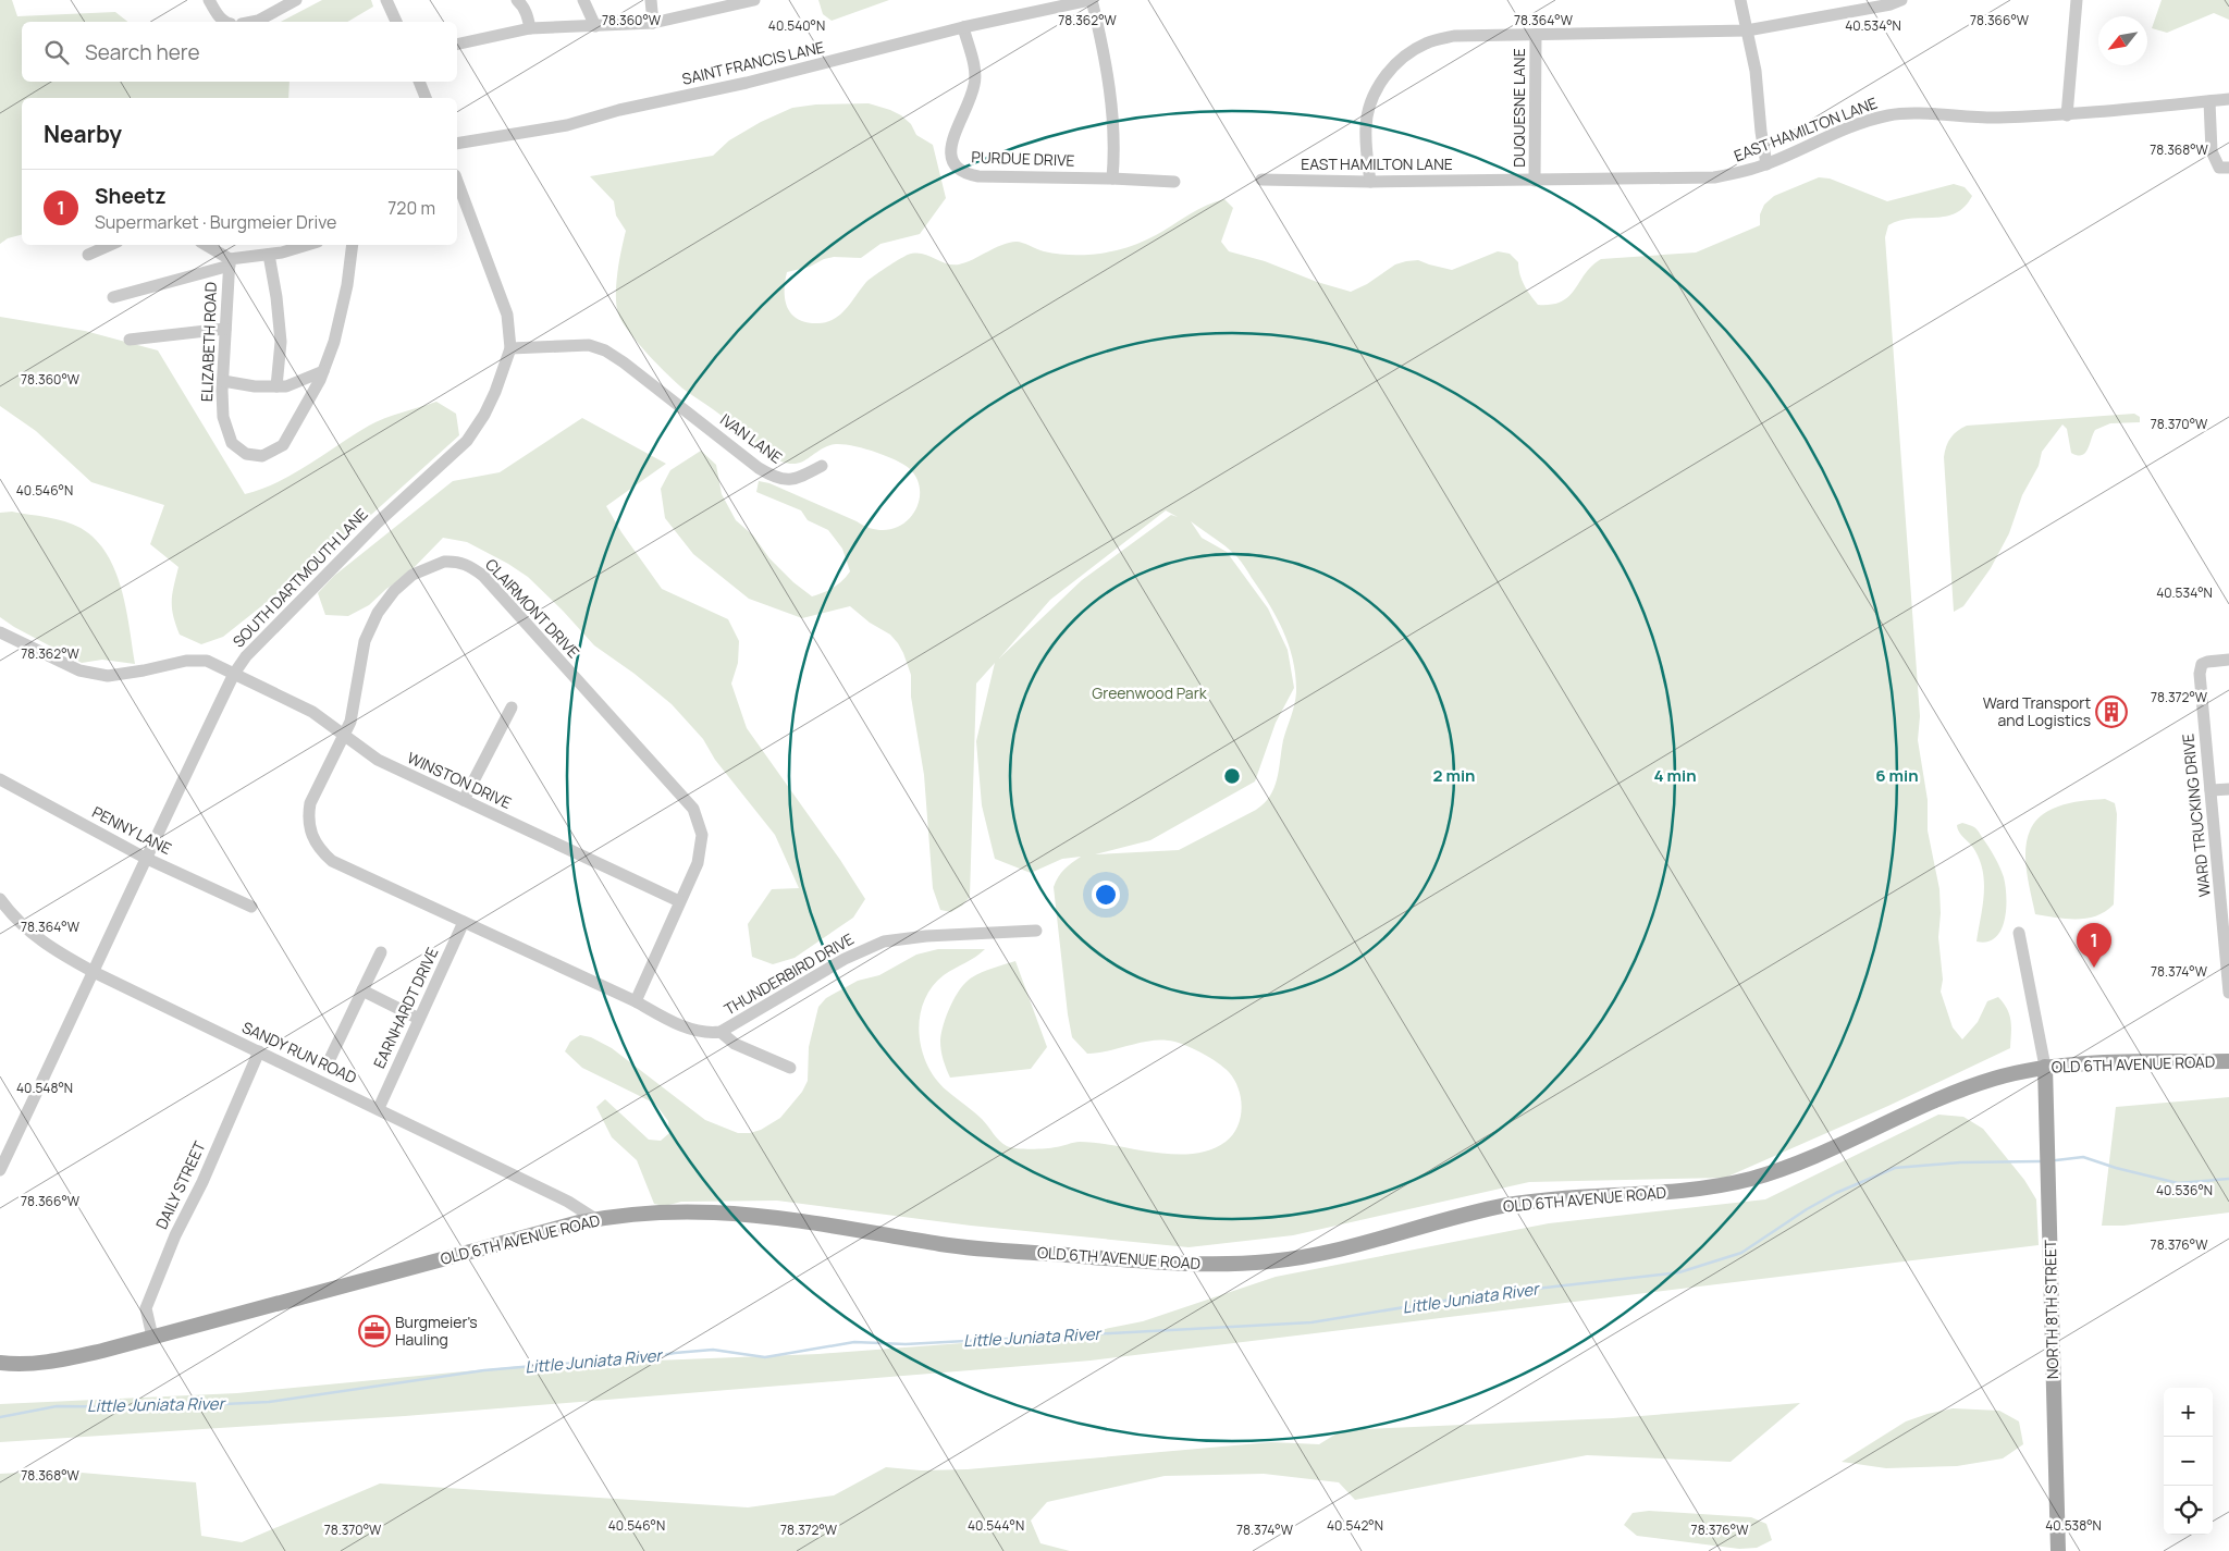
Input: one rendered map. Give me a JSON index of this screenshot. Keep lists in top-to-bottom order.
{
  "streets": {
    "main road": ["OLD 6TH AVENUE ROAD", "NORTH 8TH STREET"],
    "street": [
      "SAINT FRANCIS LANE",
      "DUQUESNE LANE",
      "EAST HAMILTON LANE",
      "PURDUE DRIVE",
      "ELIZABETH ROAD",
      "IVAN LANE",
      "SOUTH DARTMOUTH LANE",
      "CLAIRMONT DRIVE",
      "WINSTON DRIVE",
      "WARD TRUCKING DRIVE",
      "PENNY LANE",
      "THUNDERBIRD DRIVE",
      "EARNHARDT DRIVE",
      "SANDY RUN ROAD",
      "DAILY STREET"
    ]
  },
  "crossings": [
    ["SAINT FRANCIS LANE", "PURDUE DRIVE"],
    ["DUQUESNE LANE", "EAST HAMILTON LANE"],
    ["IVAN LANE", "SOUTH DARTMOUTH LANE"],
    ["SOUTH DARTMOUTH LANE", "WINSTON DRIVE"],
    ["SOUTH DARTMOUTH LANE", "PENNY LANE"],
    ["SOUTH DARTMOUTH LANE", "SANDY RUN ROAD"],
    ["CLAIRMONT DRIVE", "WINSTON DRIVE"],
    ["CLAIRMONT DRIVE", "THUNDERBIRD DRIVE"],
    ["CLAIRMONT DRIVE", "EARNHARDT DRIVE"],
    ["EARNHARDT DRIVE", "SANDY RUN ROAD"],
    ["SANDY RUN ROAD", "OLD 6TH AVENUE ROAD"],
    ["SANDY RUN ROAD", "DAILY STREET"],
    ["OLD 6TH AVENUE ROAD", "DAILY STREET"],
    ["OLD 6TH AVENUE ROAD", "NORTH 8TH STREET"]
  ],
  "water": ["Little Juniata River"],
  "parks": ["Greenwood Park"],
  "places": {
    "building": ["Ward Transport and Logistics"],
    "office": ["Burgmeier's Hauling"]
  },
  "north": "bottom left",
  "page": {
    "search": "Search here",
    "heading": "Nearby",
    "list": [
      {
        "mark": "1",
        "name": "Sheetz",
        "note": "Supermarket · Burgmeier Drive",
        "value": "720 m"
      }
    ],
    "pins": "1",
    "map_buttons": ["+", "−"]
  },
  "coordinates": [
    "78.360°W",
    "78.362°W",
    "78.364°W",
    "78.366°W",
    "40.540°N",
    "40.534°N",
    "78.368°W",
    "78.370°W",
    "40.546°N",
    "78.372°W",
    "78.374°W",
    "40.548°N",
    "40.536°N",
    "78.376°W",
    "40.544°N",
    "40.542°N",
    "40.538°N"
  ],
  "rings": ["2 min", "4 min", "6 min"]
}
